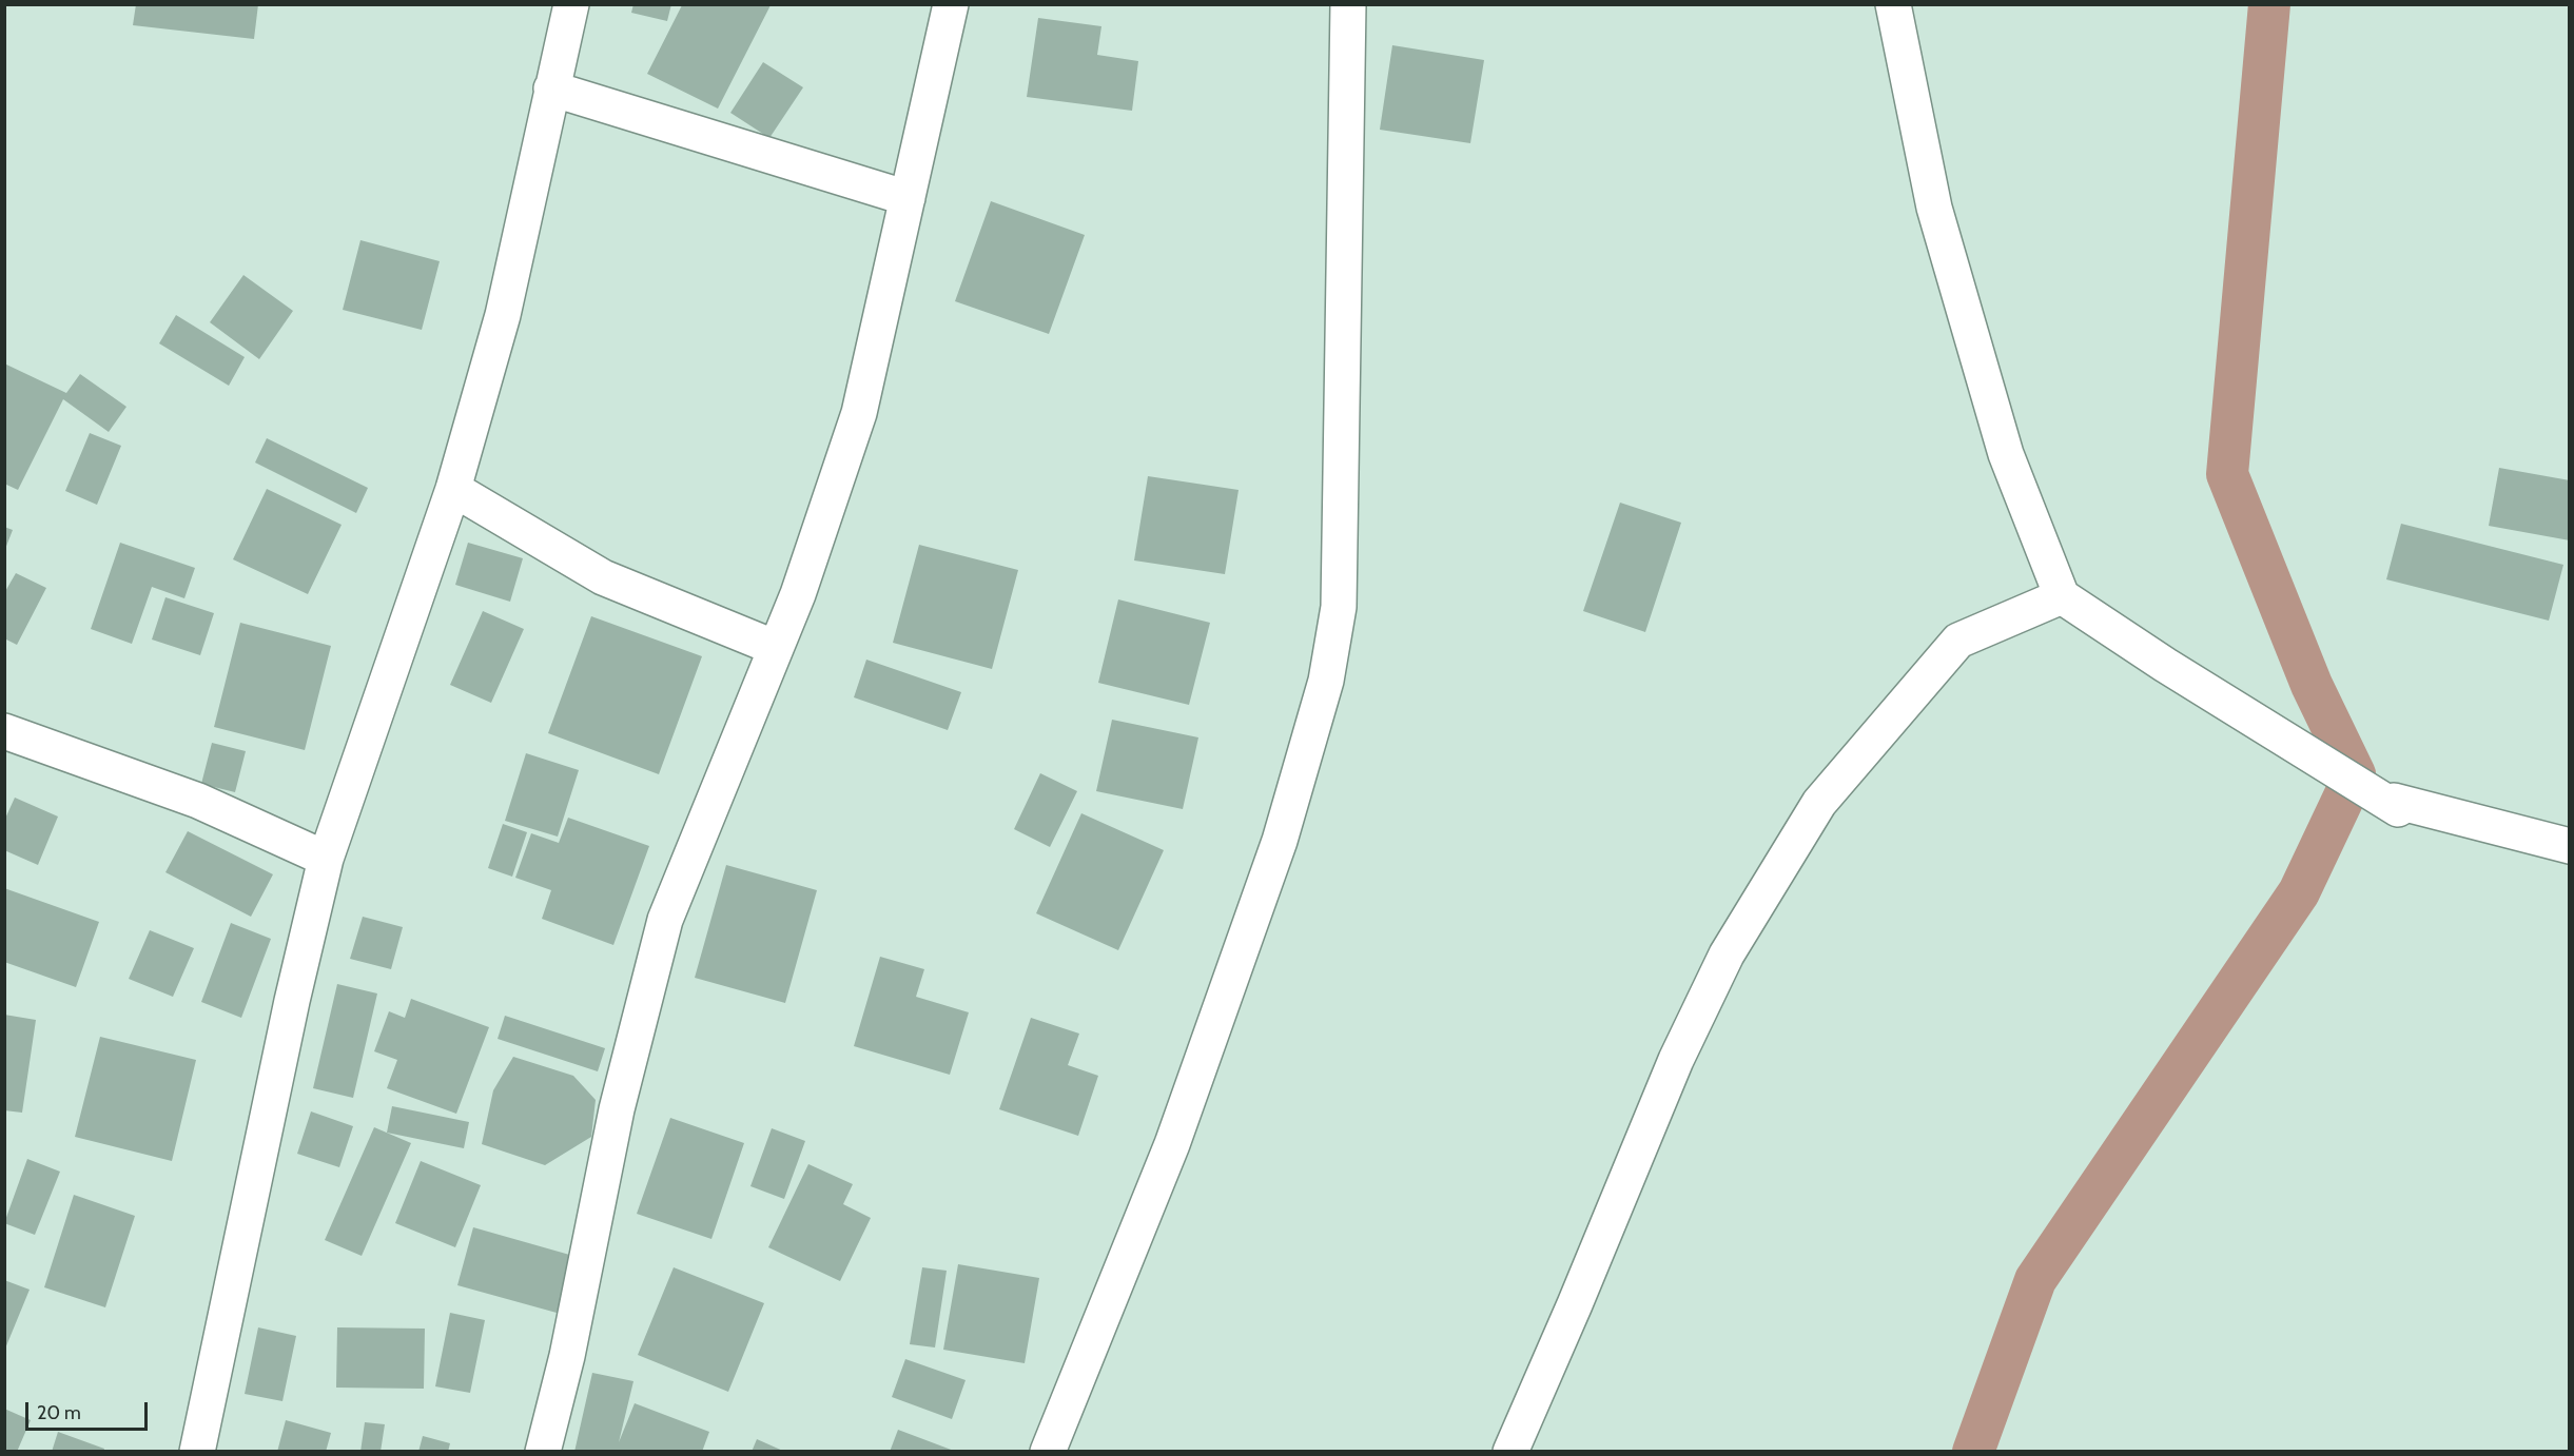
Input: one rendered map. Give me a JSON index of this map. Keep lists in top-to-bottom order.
{
  "scale_bar": "20 m"
}
